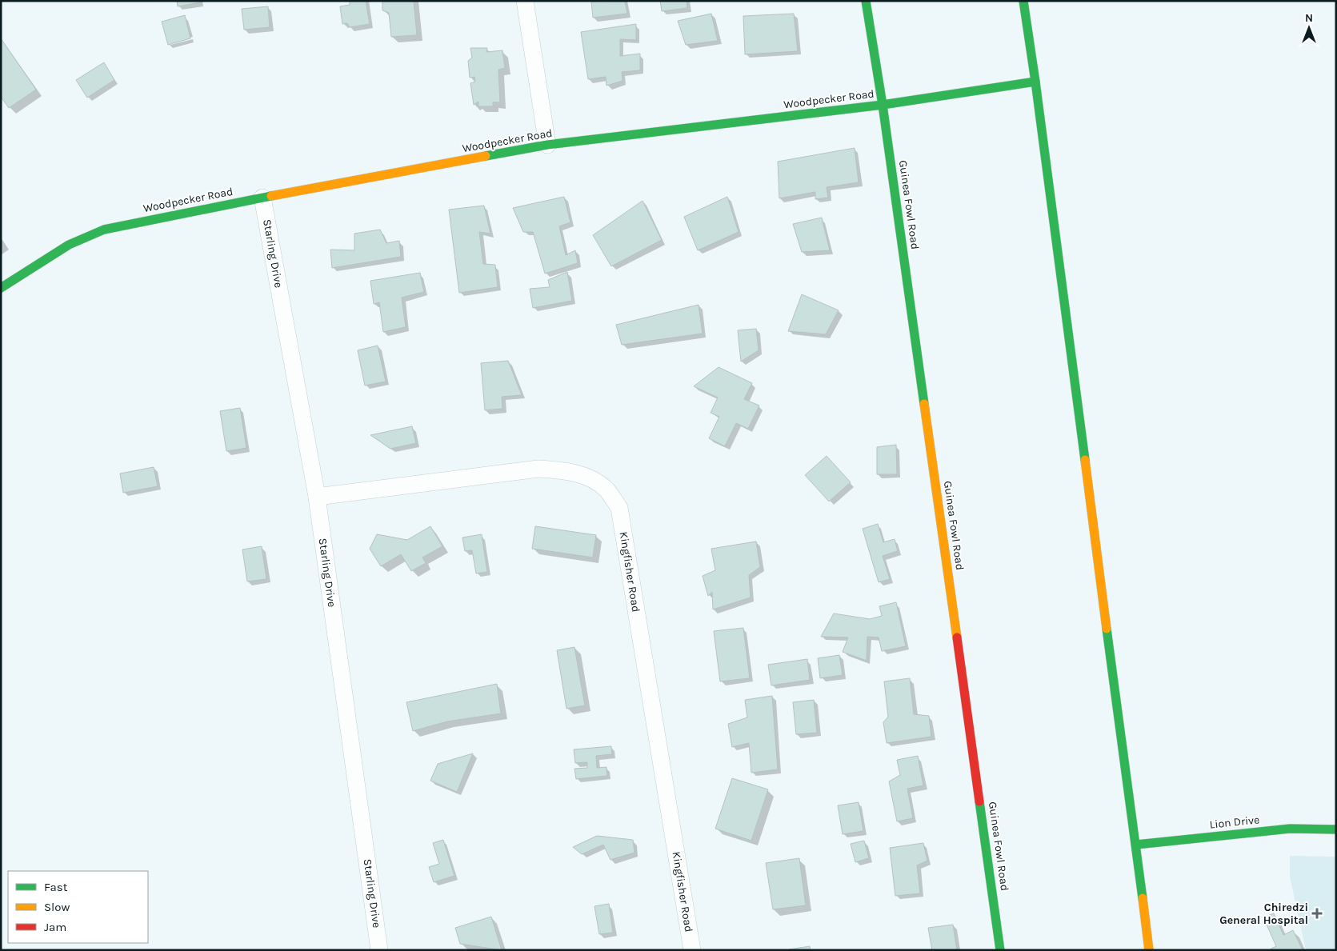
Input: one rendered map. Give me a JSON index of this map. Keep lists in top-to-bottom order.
{
  "streets": {
    "street": [
      "Woodpecker Road",
      "Guinea Fowl Road",
      "Starling Drive",
      "Kingfisher Road",
      "Lion Drive"
    ]
  },
  "crossings": [
    ["Woodpecker Road", "Guinea Fowl Road"],
    ["Woodpecker Road", "Starling Drive"],
    ["Starling Drive", "Kingfisher Road"]
  ],
  "places": {
    "health": ["Chiredzi General Hospital"]
  },
  "legend": ["Fast", "Slow", "Jam"],
  "north": "top"
}
